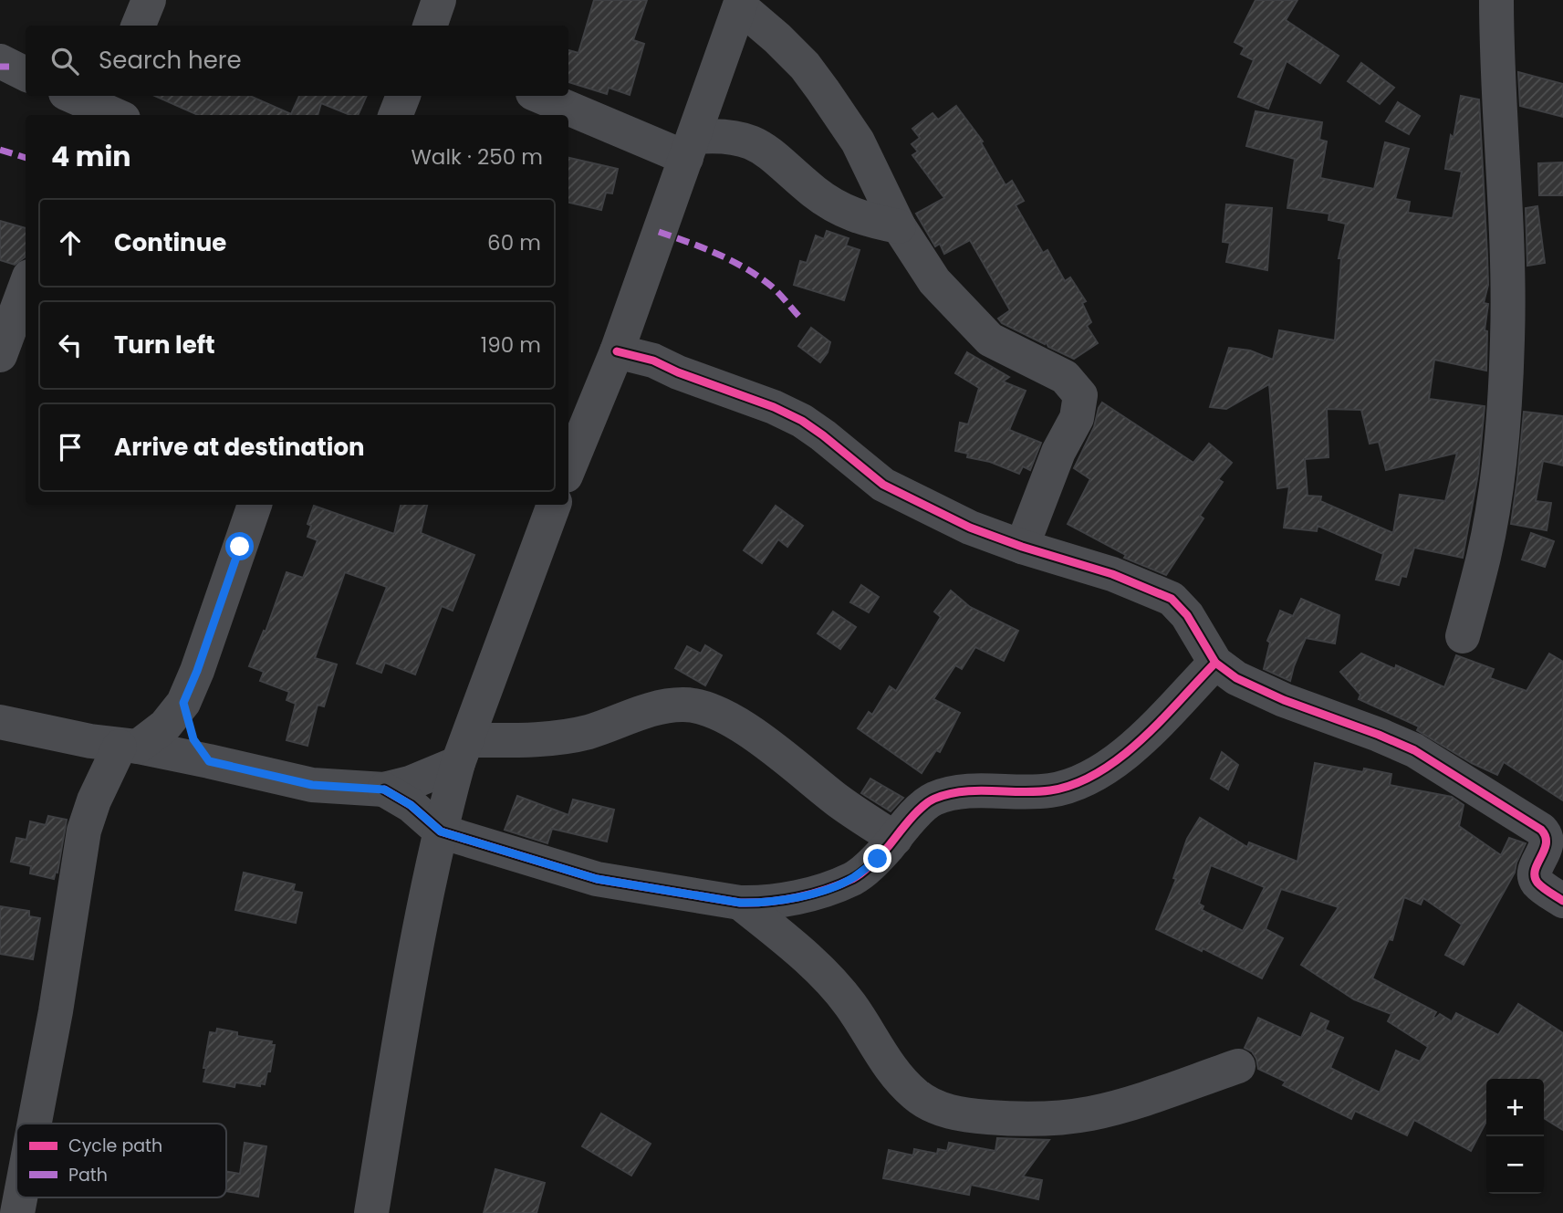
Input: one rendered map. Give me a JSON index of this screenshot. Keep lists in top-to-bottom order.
{
  "legend": ["Cycle path", "Path"],
  "page": {
    "search": "Search here",
    "heading": ["4 min", "Walk · 250 m"],
    "list": [
      ["Continue", "60 m"],
      ["Turn left", "190 m"],
      "Arrive at destination"
    ],
    "map_buttons": ["+", "−"]
  }
}
